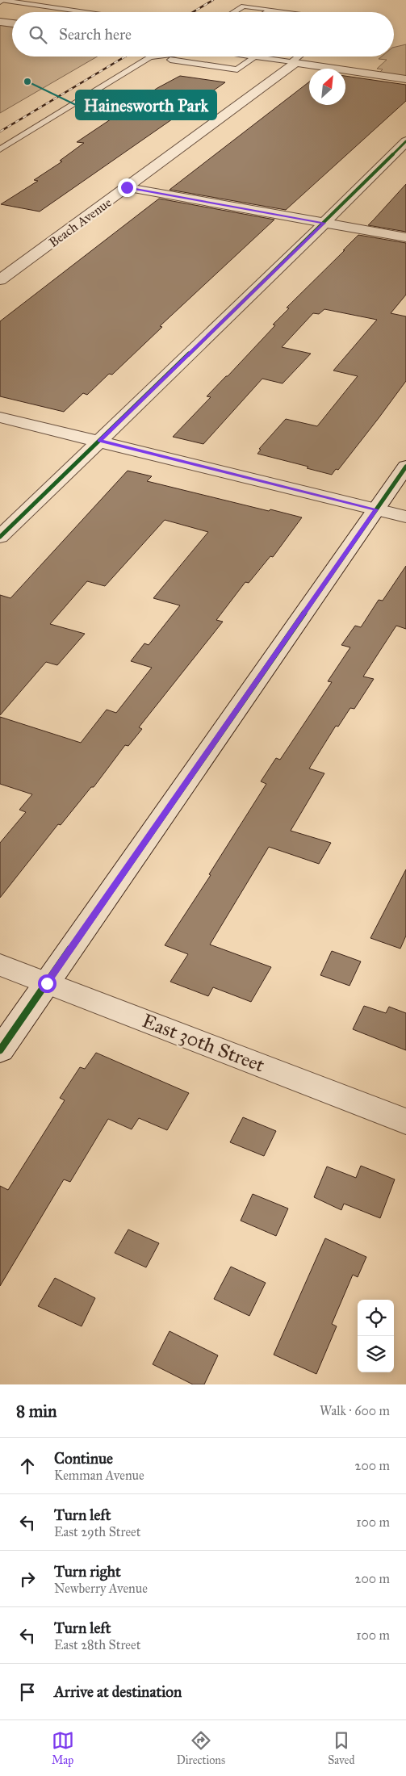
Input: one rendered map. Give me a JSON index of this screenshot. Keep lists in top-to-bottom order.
{
  "streets": {
    "street": ["Beach Avenue", "East 30th Street"]
  },
  "places": ["Hainesworth Park"],
  "north": "top right",
  "page": {
    "search": "Search here",
    "heading": ["8 min", "Walk · 600 m"],
    "list": [
      ["Continue", "Kemman Avenue", "200 m"],
      ["Turn left", "East 29th Street", "100 m"],
      ["Turn right", "Newberry Avenue", "200 m"],
      ["Turn left", "East 28th Street", "100 m"],
      "Arrive at destination"
    ],
    "nav": ["Map", "Directions", "Saved"]
  }
}
